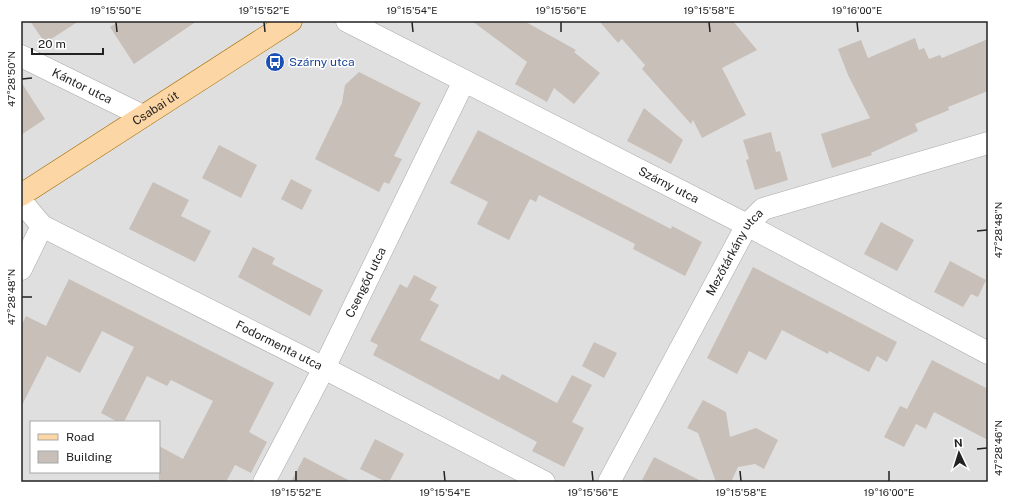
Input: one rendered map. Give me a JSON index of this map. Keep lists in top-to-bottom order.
{
  "streets": {
    "main road": ["Csabai út"],
    "street": [
      "Kántor utca",
      "Szárny utca",
      "Mezőtárkány utca",
      "Csengőd utca",
      "Fodormenta utca"
    ]
  },
  "crossings": [
    ["Kántor utca", "Csabai út"],
    ["Szárny utca", "Mezőtárkány utca"],
    ["Szárny utca", "Csengőd utca"],
    ["Csengőd utca", "Fodormenta utca"]
  ],
  "places": {
    "bus stop": ["Szárny utca"]
  },
  "legend": ["Road", "Building"],
  "scale_bar": "20 m",
  "north": "top",
  "coordinates": [
    "19°15'50\"E",
    "19°15'52\"E",
    "19°15'54\"E",
    "19°15'56\"E",
    "19°15'58\"E",
    "19°16'00\"E",
    "47°28'50\"N",
    "47°28'48\"N",
    "47°28'46\"N"
  ]
}
